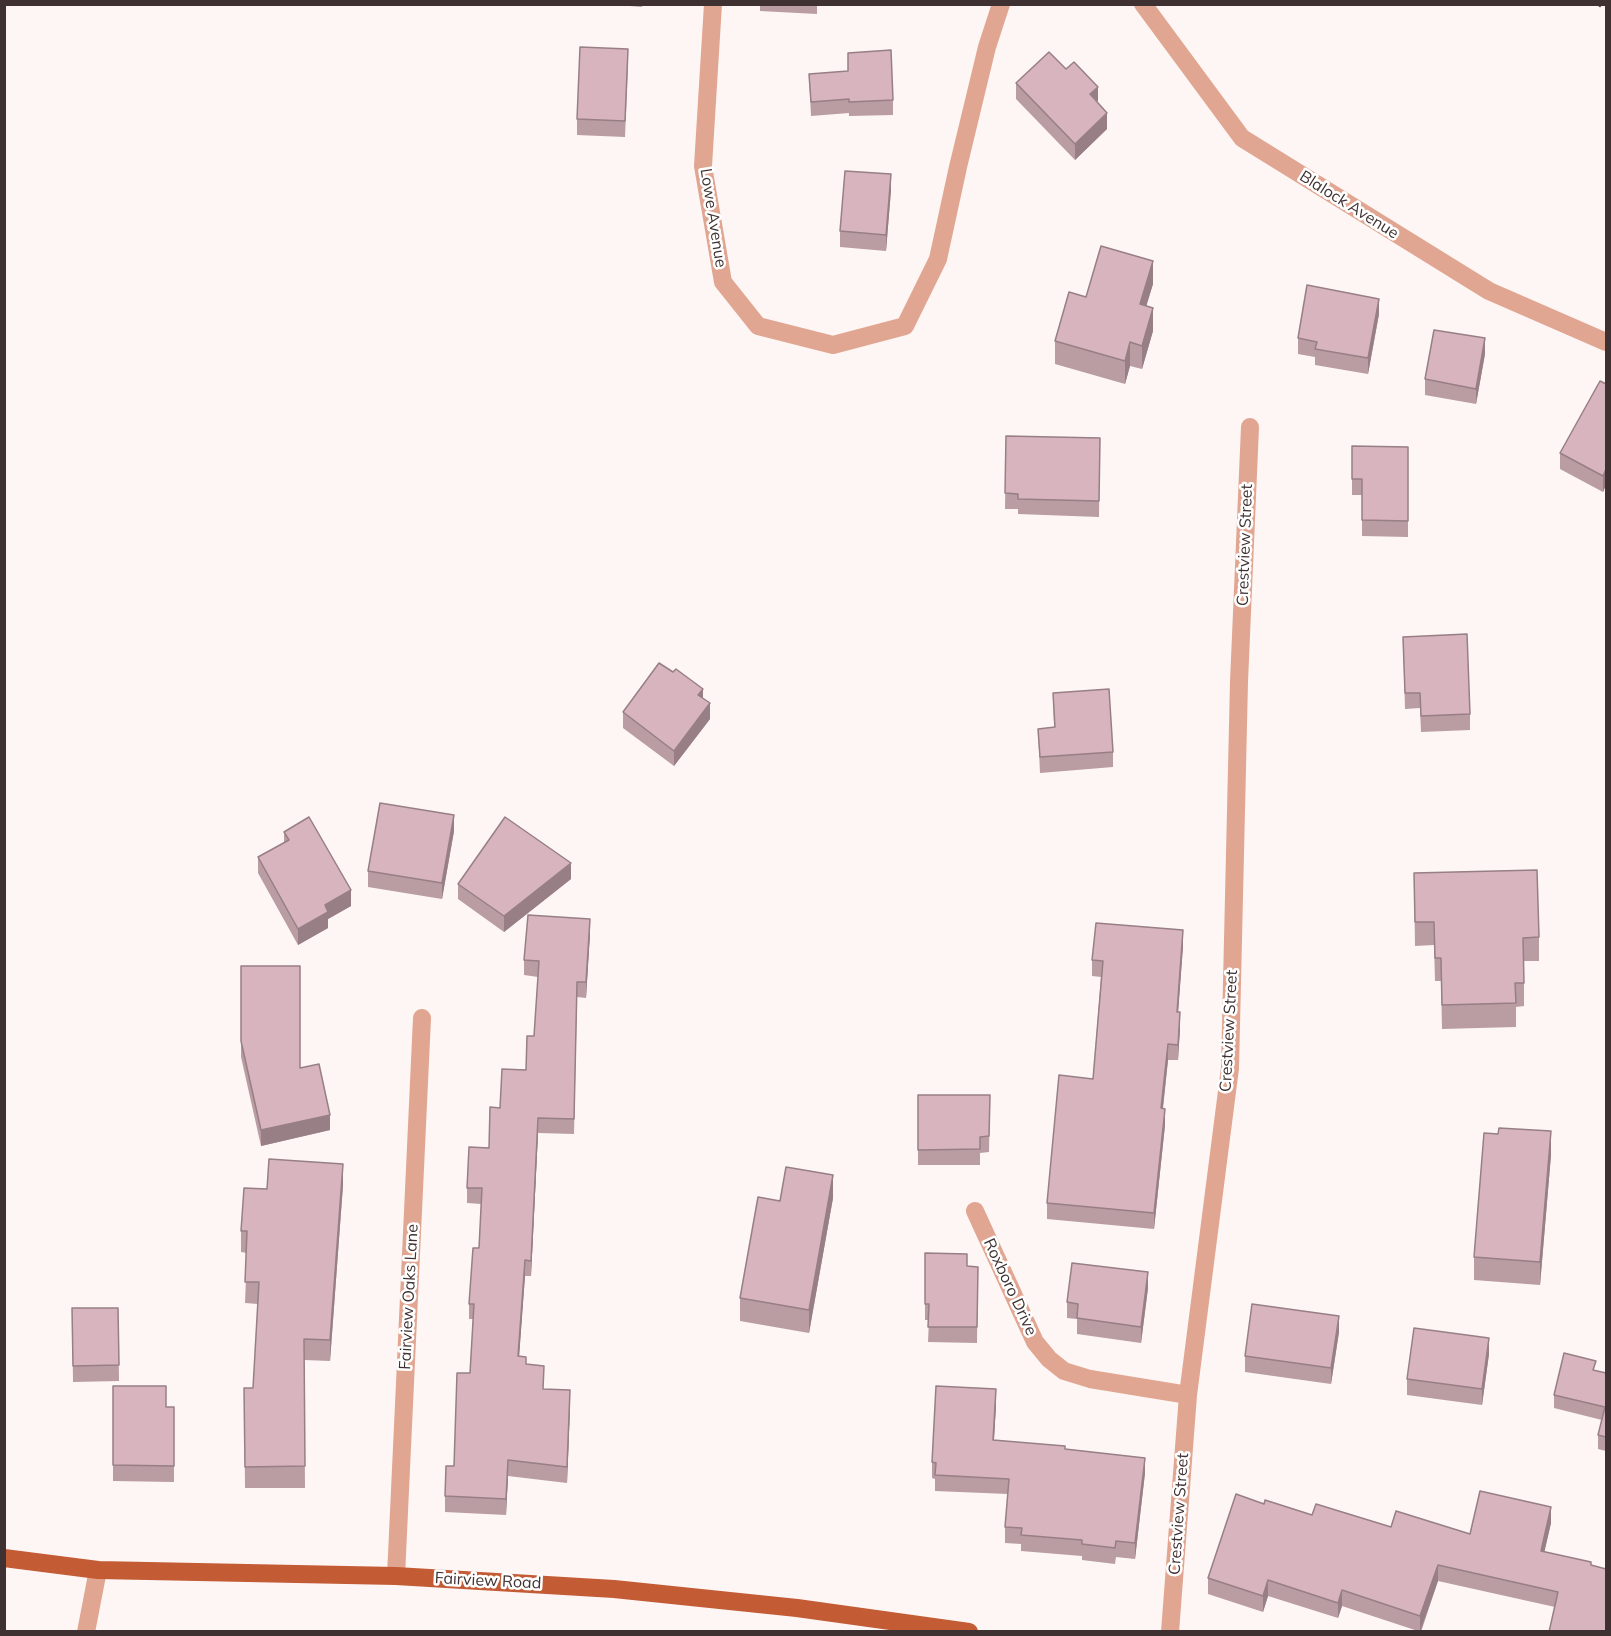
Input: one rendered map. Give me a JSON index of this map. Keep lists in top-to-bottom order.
{
  "streets": {
    "main road": ["Fairview Road"],
    "street": [
      "Blalock Avenue",
      "Lowe Avenue",
      "Crestview Street",
      "Roxboro Drive",
      "Fairview Oaks Lane"
    ]
  },
  "crossings": [
    ["Crestview Street", "Roxboro Drive"],
    ["Fairview Oaks Lane", "Fairview Road"]
  ]
}
